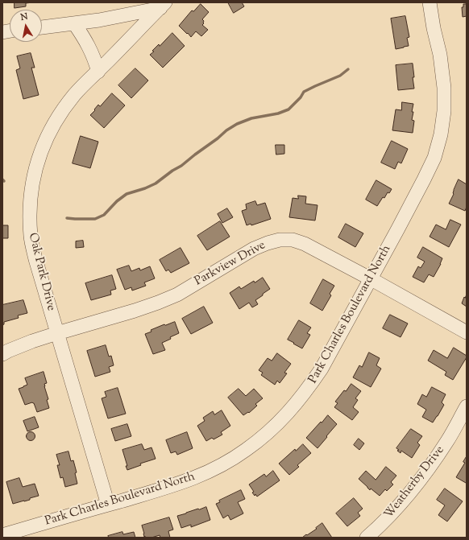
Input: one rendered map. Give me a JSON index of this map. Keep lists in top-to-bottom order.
{
  "streets": {
    "street": [
      "Parkview Drive",
      "Oak Park Drive",
      "Park Charles Boulevard North",
      "Weatherby Drive"
    ]
  },
  "crossings": [
    ["Parkview Drive", "Oak Park Drive"],
    ["Parkview Drive", "Park Charles Boulevard North"],
    ["Oak Park Drive", "Park Charles Boulevard North"]
  ],
  "north": "top"
}
